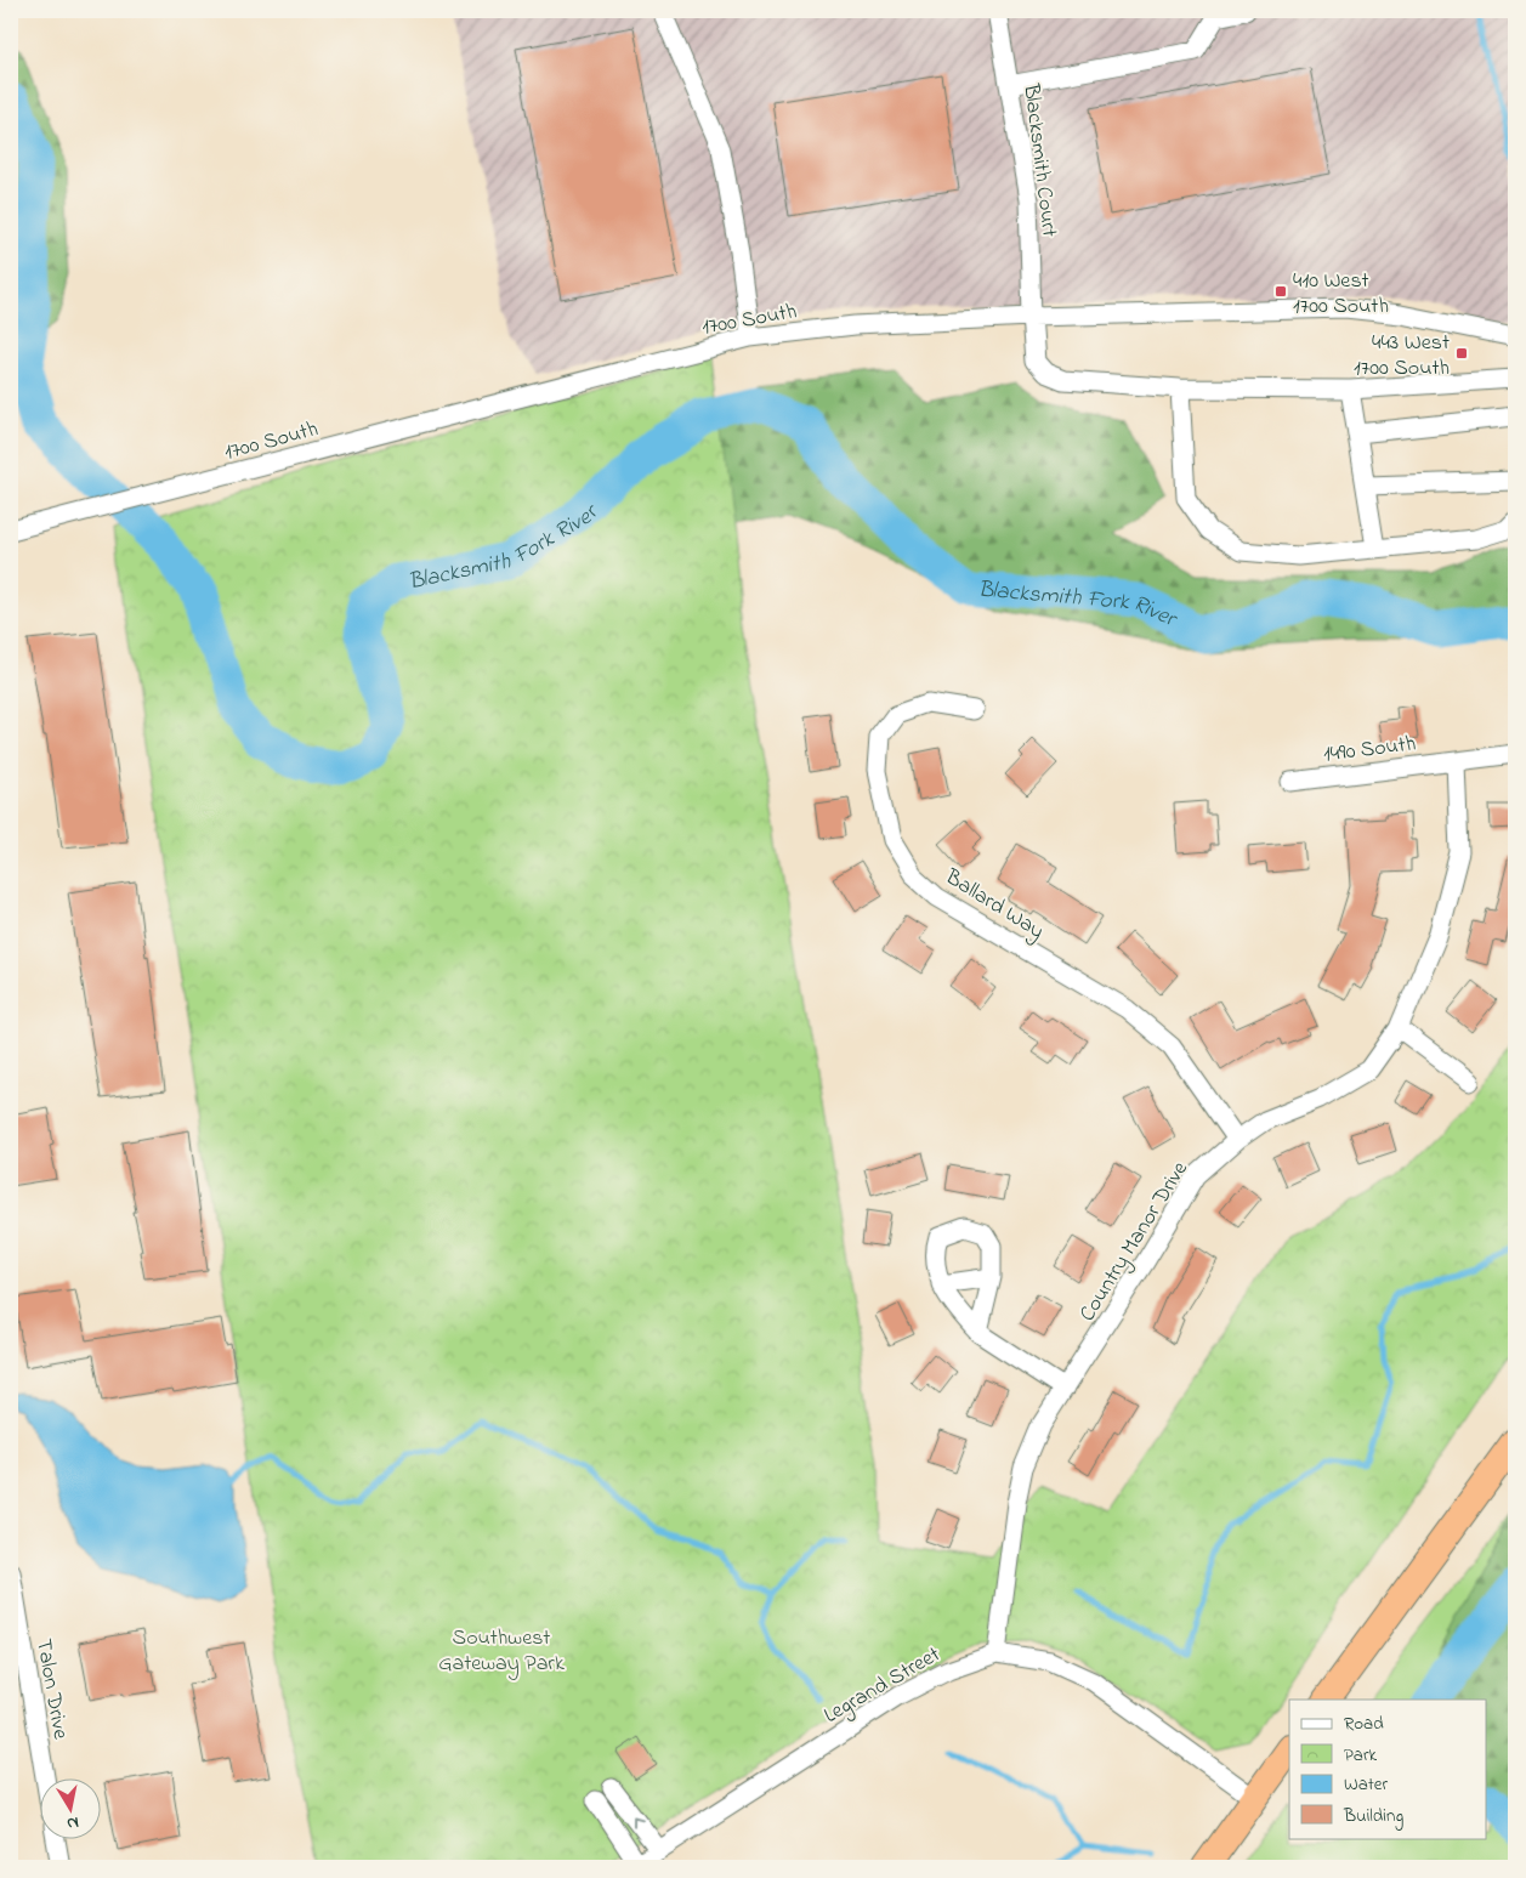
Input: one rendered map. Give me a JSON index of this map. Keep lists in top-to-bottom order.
{
  "streets": {
    "street": [
      "Blacksmith Court",
      "1700 South",
      "1490 South",
      "Ballard Way",
      "Country Manor Drive",
      "Legrand Street",
      "Talon Drive"
    ]
  },
  "crossings": [
    ["Blacksmith Court", "1700 South"],
    ["1490 South", "Country Manor Drive"],
    ["Ballard Way", "Country Manor Drive"],
    ["Country Manor Drive", "Legrand Street"]
  ],
  "water": ["Blacksmith Fork River"],
  "parks": ["Southwest Gateway Park"],
  "places": {
    "transit": ["410 West 1700 South", "443 West 1700 South"]
  },
  "legend": [
    "Road",
    "Park",
    "Water",
    "Building"
  ],
  "north": "bottom"
}
